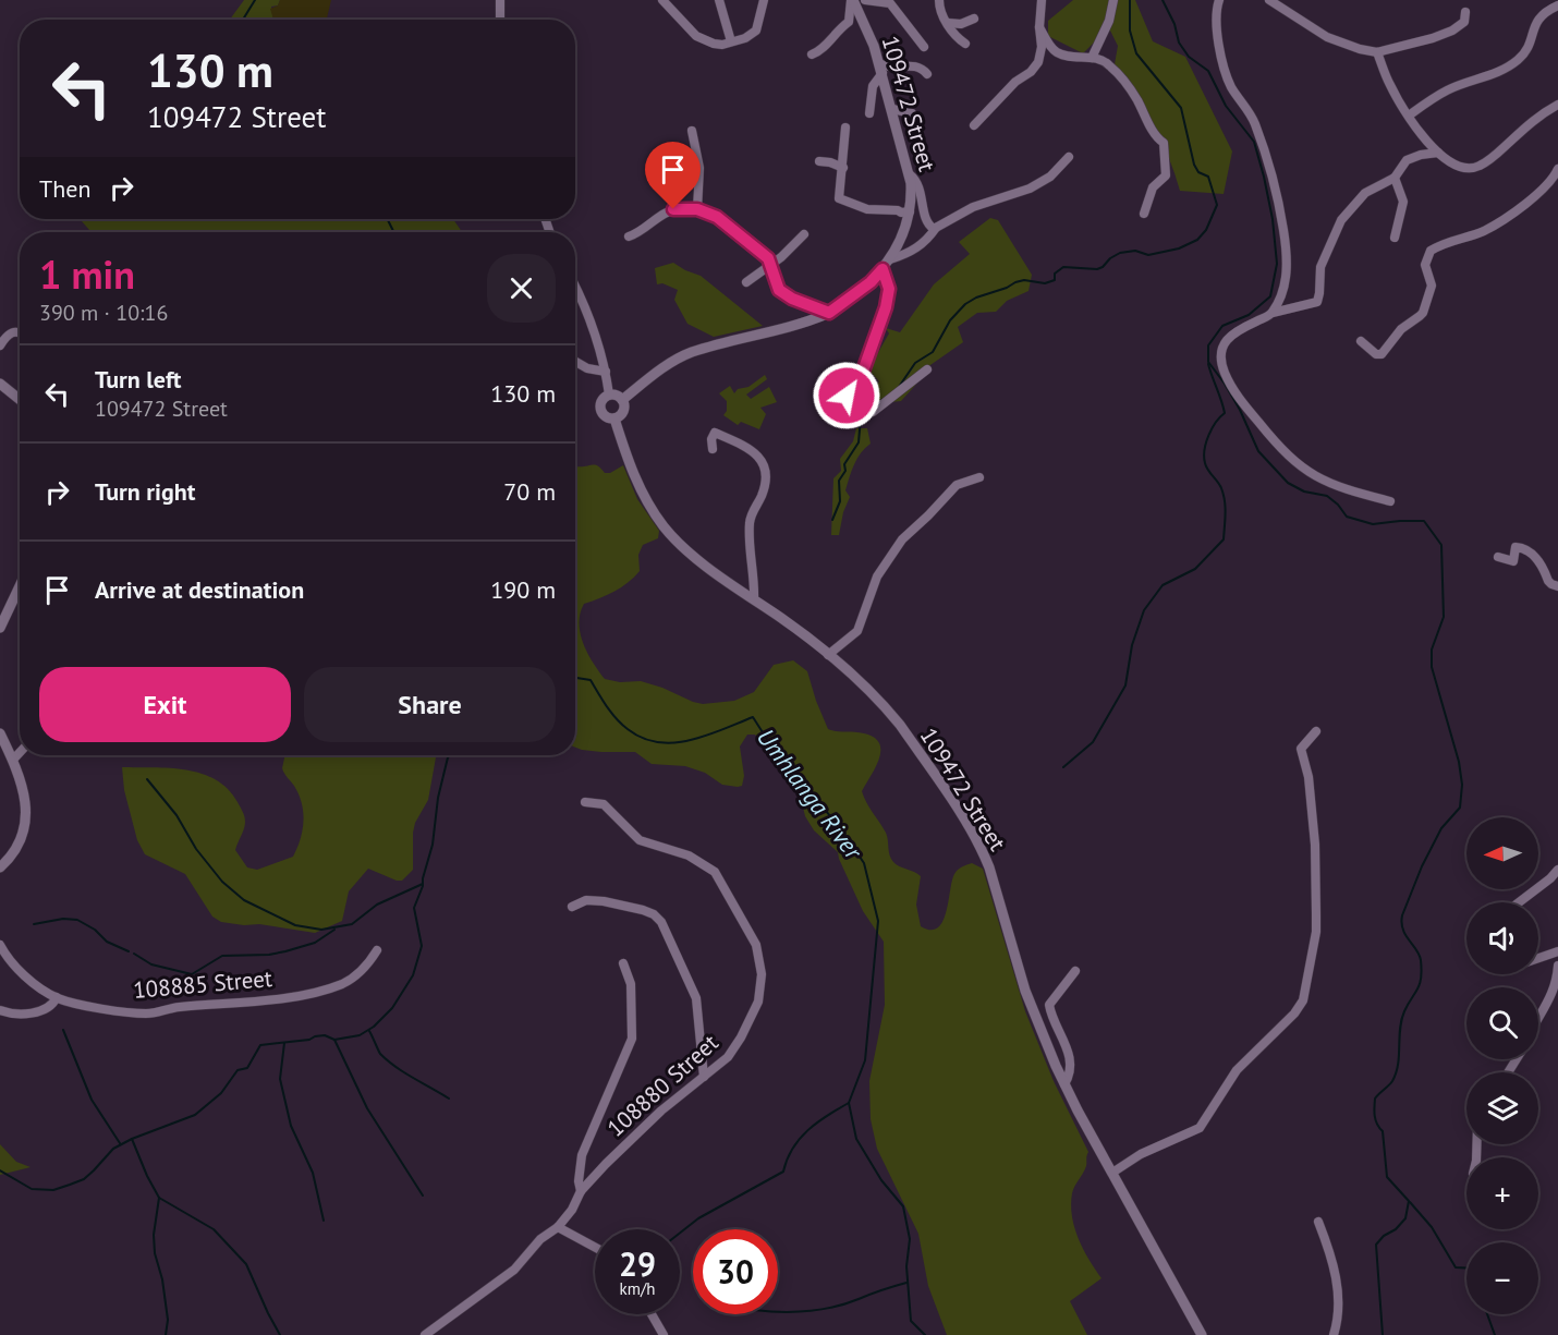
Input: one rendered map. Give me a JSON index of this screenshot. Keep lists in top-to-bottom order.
{
  "streets": {
    "street": ["109472 Street", "108885 Street", "108880 Street"]
  },
  "water": ["Umhlanga River"],
  "north": "left",
  "page": {
    "turn": ["130 m", "109472 Street"],
    "then": "Then",
    "heading": ["1 min", "390 m · 10:16"],
    "list": [
      {
        "name": "Turn left",
        "note": "109472 Street",
        "value": "130 m"
      },
      {
        "name": "Turn right",
        "value": "70 m"
      },
      {
        "name": "Arrive at destination",
        "value": "190 m"
      }
    ],
    "buttons": ["Exit", "Share"],
    "map_buttons": ["+", "−"],
    "speed": "29 km/h",
    "limit": "30"
  }
}
